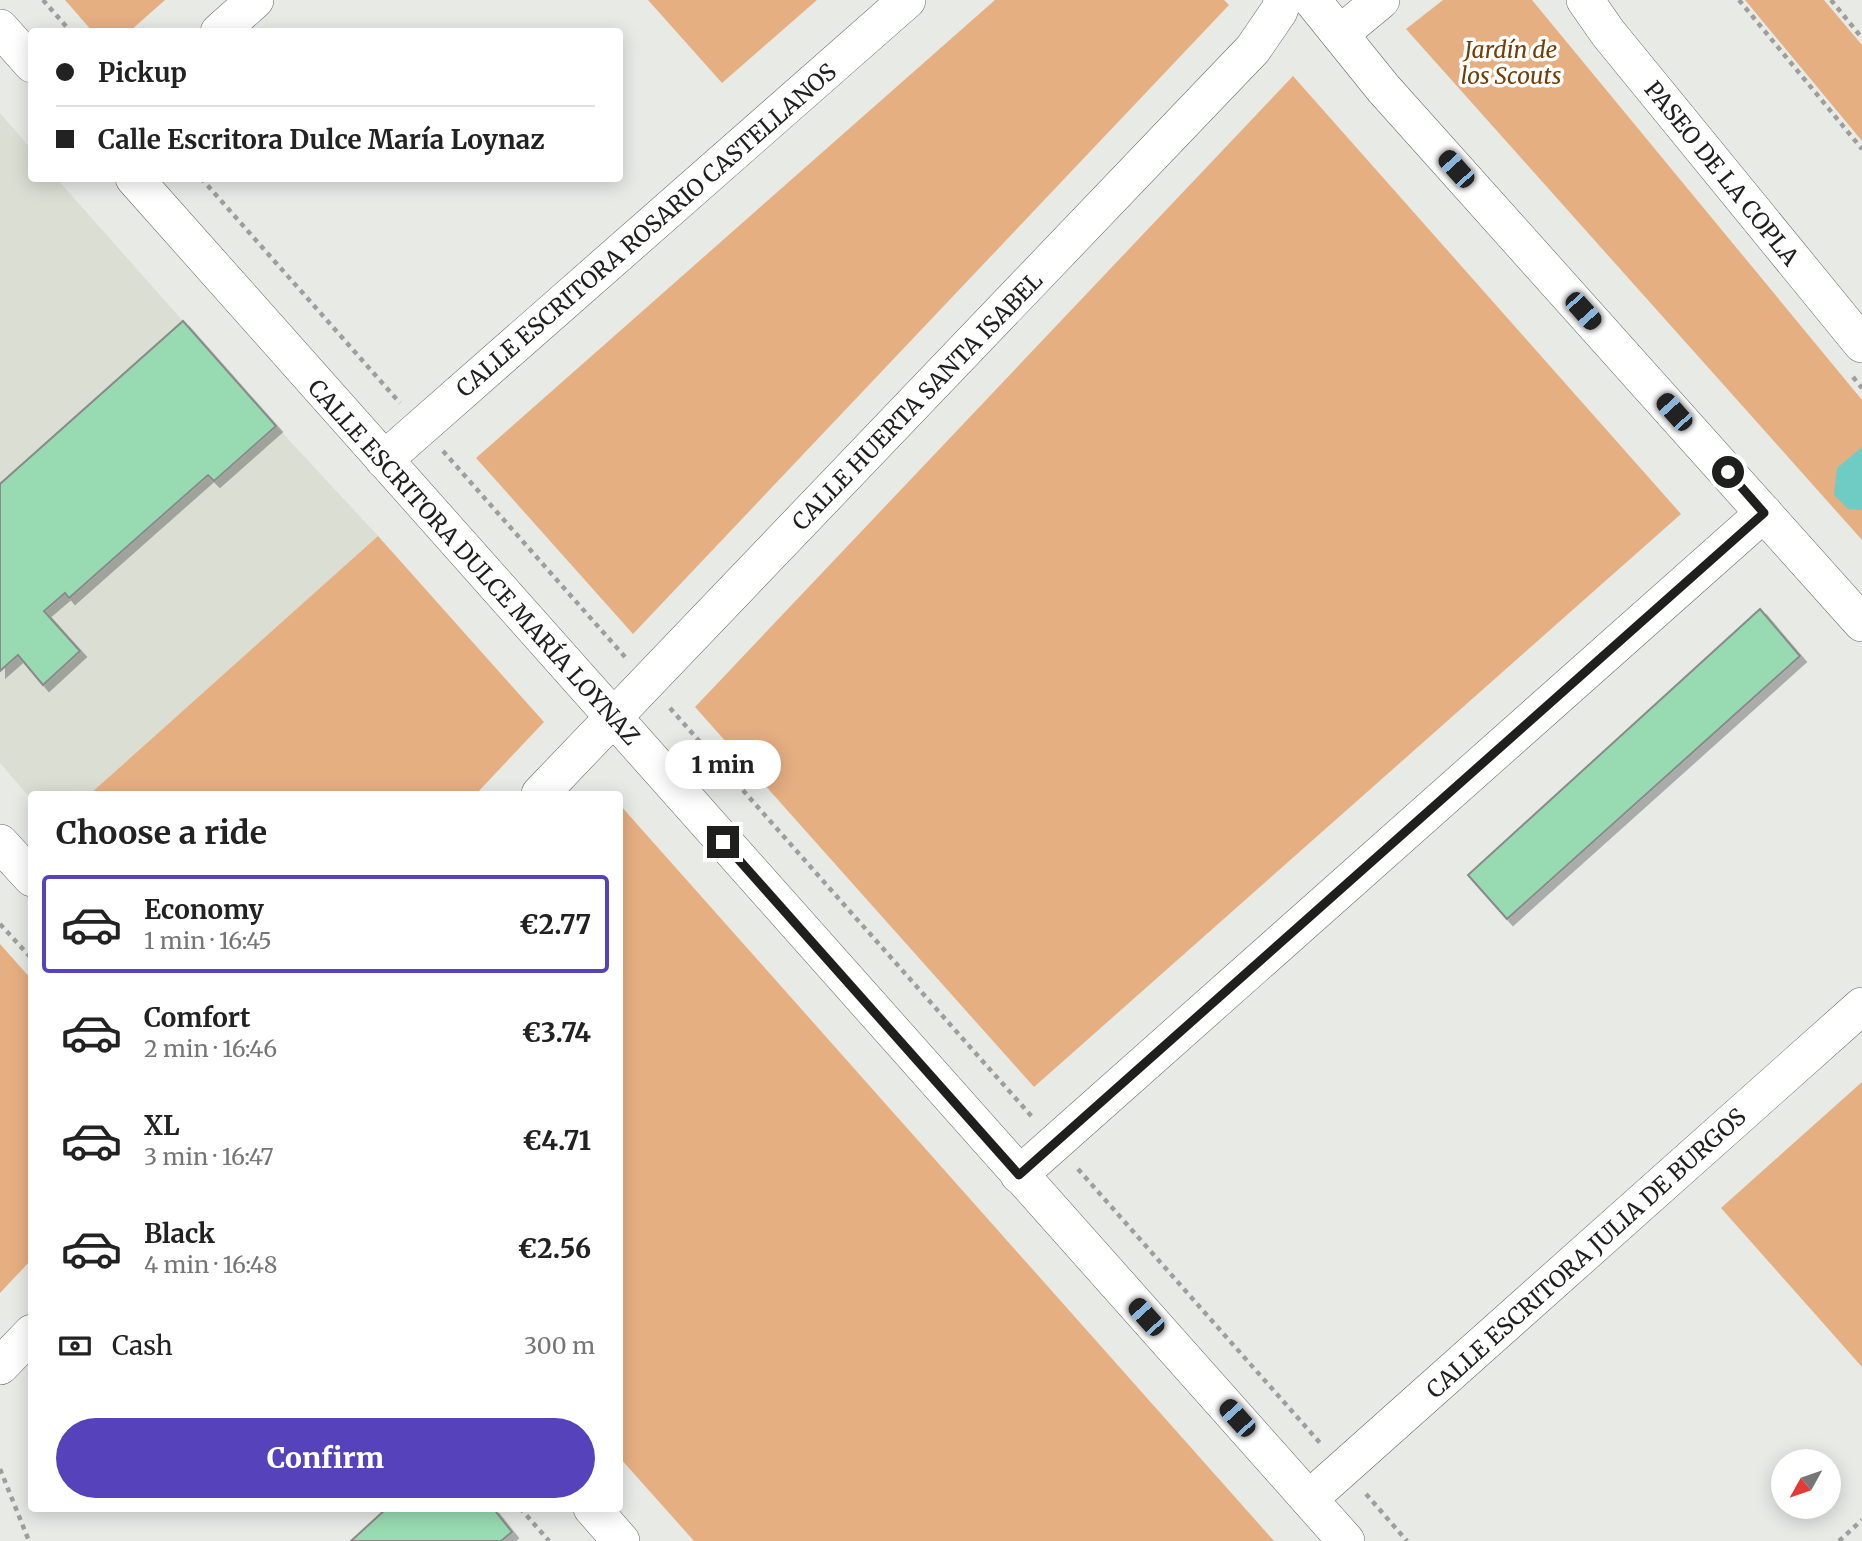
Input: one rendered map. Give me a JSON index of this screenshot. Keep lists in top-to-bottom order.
{
  "streets": {
    "street": [
      "PASEO DE LA COPLA",
      "CALLE ESCRITORA ROSARIO CASTELLANOS",
      "CALLE HUERTA SANTA ISABEL",
      "CALLE ESCRITORA DULCE MARÍA LOYNAZ",
      "CALLE ESCRITORA JULIA DE BURGOS"
    ]
  },
  "crossings": [
    ["CALLE ESCRITORA ROSARIO CASTELLANOS", "CALLE ESCRITORA DULCE MARÍA LOYNAZ"],
    ["CALLE HUERTA SANTA ISABEL", "CALLE ESCRITORA DULCE MARÍA LOYNAZ"],
    ["CALLE ESCRITORA DULCE MARÍA LOYNAZ", "CALLE ESCRITORA JULIA DE BURGOS"]
  ],
  "parks": ["Jardín de los Scouts"],
  "north": "bottom left",
  "page": {
    "banner": ["Pickup", "Calle Escritora Dulce María Loynaz"],
    "bubble": "1 min",
    "heading": "Choose a ride",
    "list": [
      {
        "name": "Economy",
        "note": "1 min · 16:45",
        "value": "€2.77"
      },
      {
        "name": "Comfort",
        "note": "2 min · 16:46",
        "value": "€3.74"
      },
      {
        "name": "XL",
        "note": "3 min · 16:47",
        "value": "€4.71"
      },
      {
        "name": "Black",
        "note": "4 min · 16:48",
        "value": "€2.56"
      }
    ],
    "pay": ["Cash", "300 m"],
    "buttons": "Confirm"
  }
}
